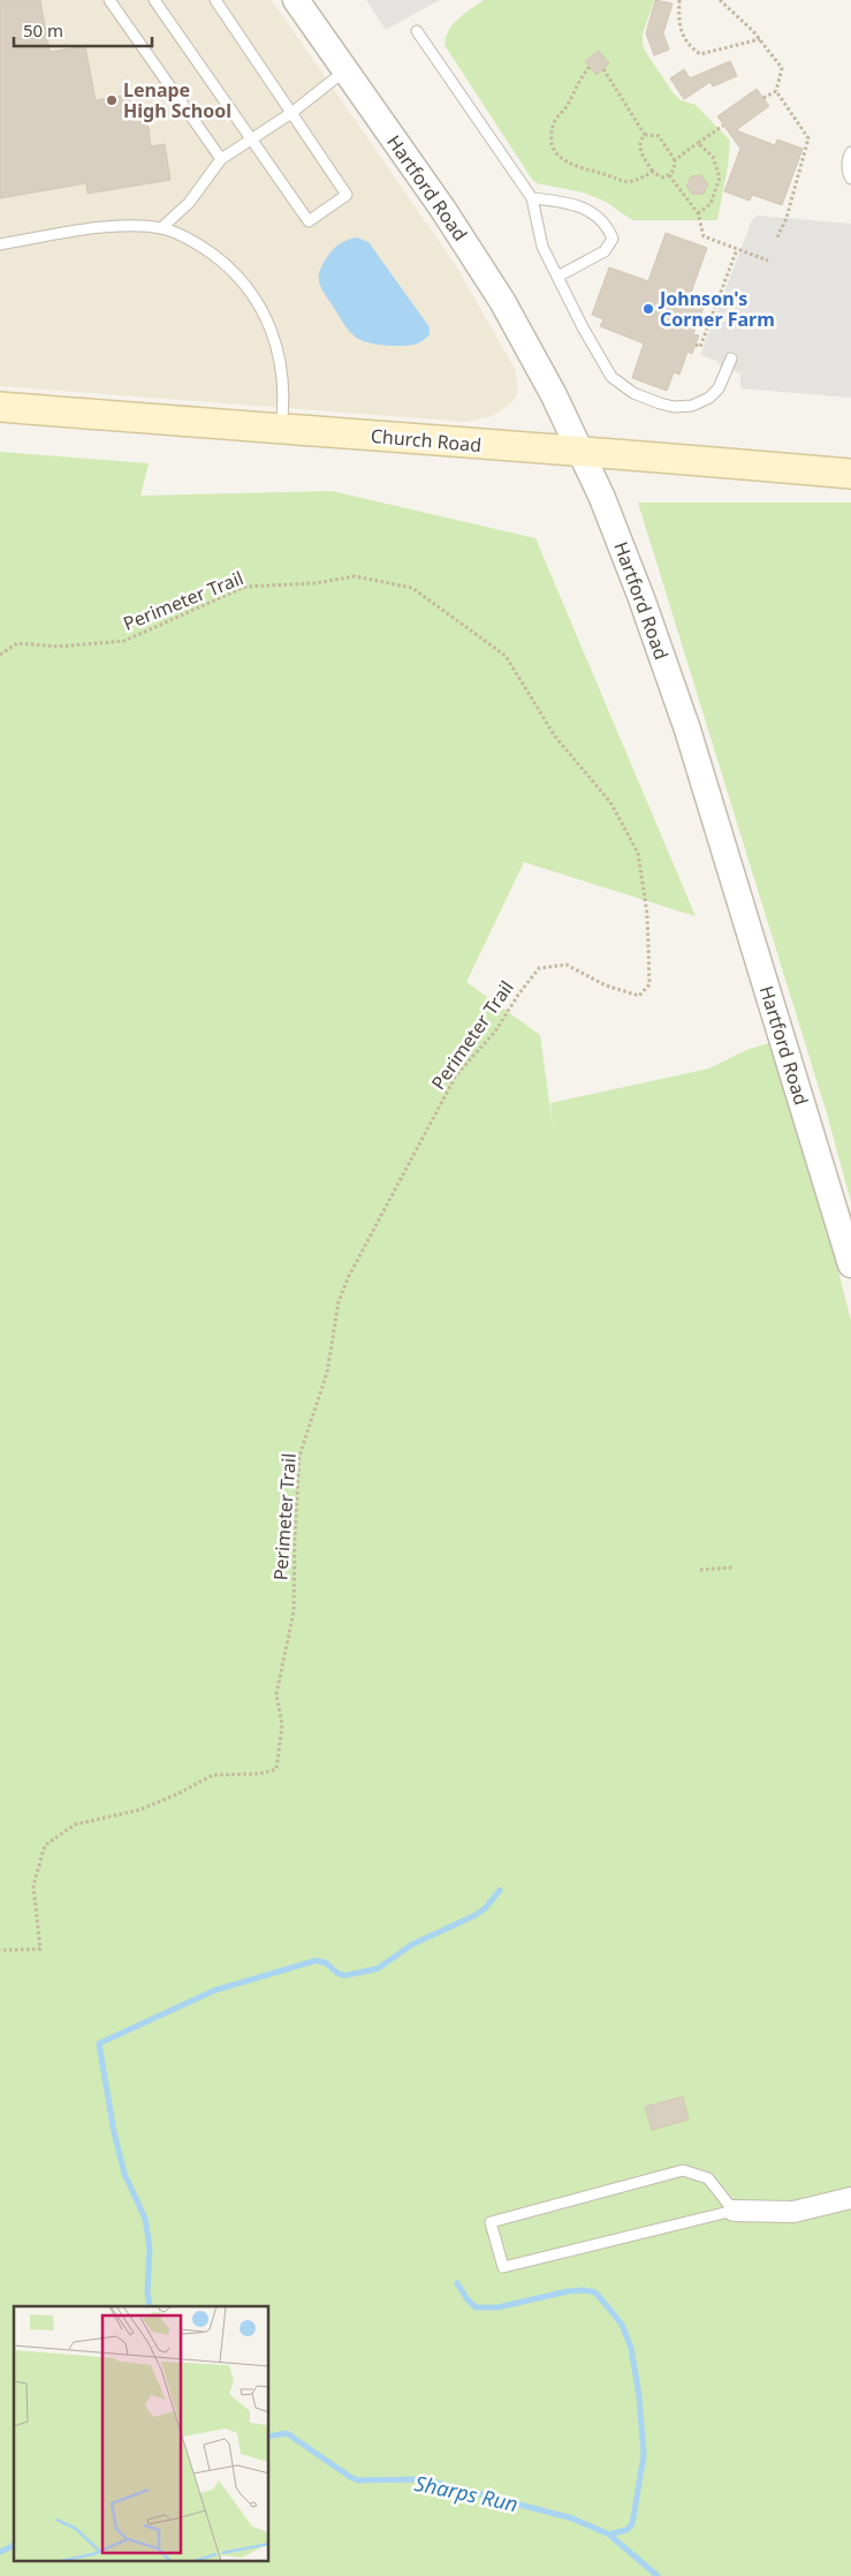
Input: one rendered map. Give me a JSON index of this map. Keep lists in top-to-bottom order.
{
  "streets": {
    "main road": ["Church Road"],
    "street": ["Hartford Road"],
    "path": ["Perimeter Trail"]
  },
  "crossings": [
    ["Hartford Road", "Church Road"]
  ],
  "water": ["Sharps Run"],
  "places": ["Lenape High School", "Johnson's Corner Farm"],
  "scale_bar": "50 m"
}
